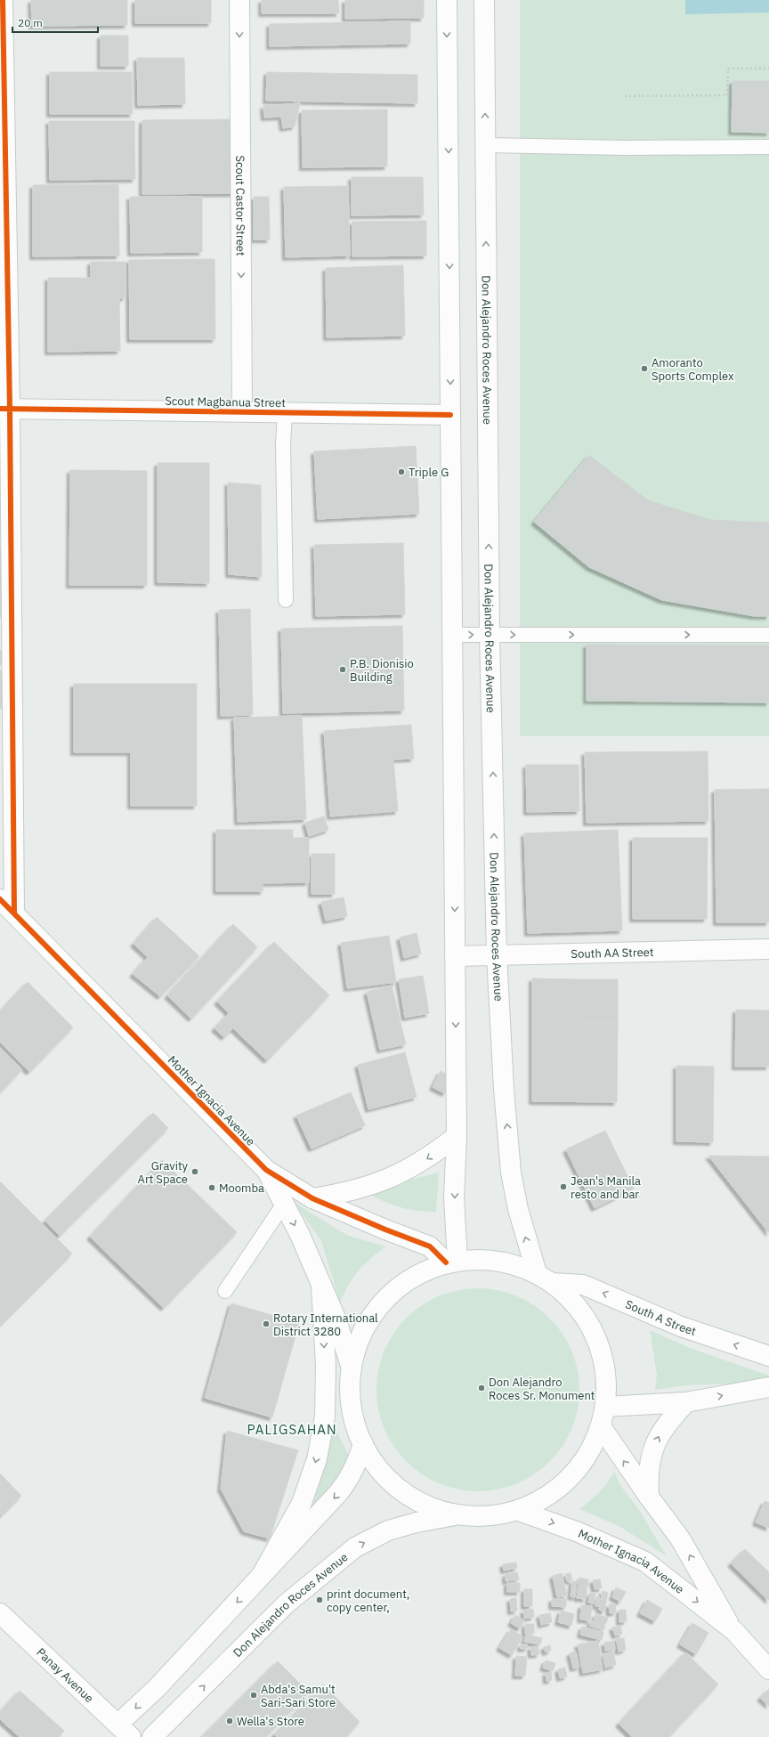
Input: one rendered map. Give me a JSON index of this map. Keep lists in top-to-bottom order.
{
  "streets": {
    "street": [
      "Scout Castor Street",
      "Don Alejandro Roces Avenue",
      "Scout Magbanua Street",
      "South AA Street",
      "Mother Ignacia Avenue",
      "South A Street",
      "Panay Avenue"
    ]
  },
  "crossings": [
    ["Scout Castor Street", "Scout Magbanua Street"],
    ["Don Alejandro Roces Avenue", "South AA Street"],
    ["Don Alejandro Roces Avenue", "South A Street"]
  ],
  "one_way": ["Scout Castor Street"],
  "districts": ["PALIGSAHAN"],
  "places": [
    "Amoranto Sports Complex",
    "Triple G",
    "P.B. Dionisio Building",
    "Gravity Art Space",
    "Jean's Manila resto and bar",
    "Moomba",
    "Rotary International District 3280",
    "Don Alejandro Roces Sr. Monument",
    "print document, copy center,",
    "Abda's Samu't Sari-Sari Store",
    "Wella's Store"
  ],
  "scale_bar": "20 m"
}
